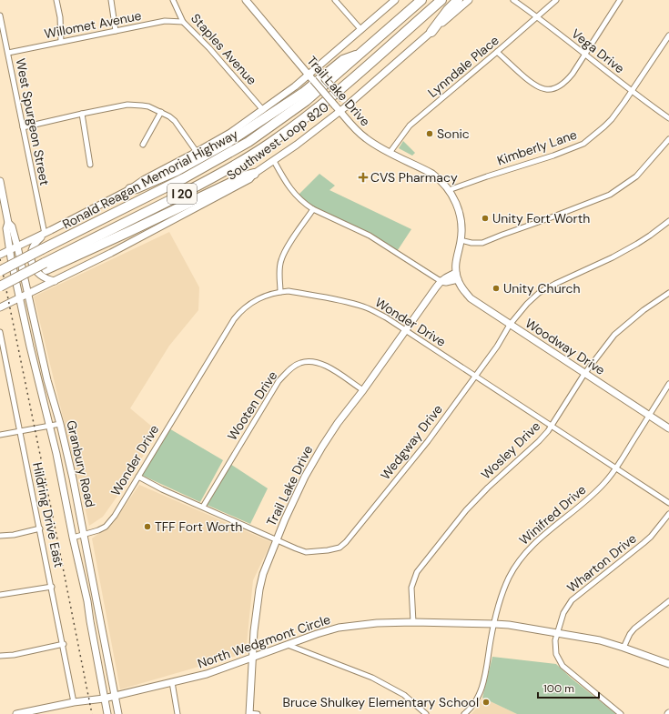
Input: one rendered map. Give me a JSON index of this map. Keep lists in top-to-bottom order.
{
  "streets": {
    "highway": ["Ronald Reagan Memorial Highway", "I 20"],
    "main road": [
      "Trail Lake Drive",
      "Southwest Loop 820",
      "Woodway Drive",
      "Granbury Road",
      "North Wedgmont Circle"
    ],
    "street": [
      "Willomet Avenue",
      "Staples Avenue",
      "Vega Drive",
      "Lynndale Place",
      "West Spurgeon Street",
      "Kimberly Lane",
      "Wonder Drive",
      "Wooten Drive",
      "Wedgway Drive",
      "Wosley Drive",
      "Hildring Drive East",
      "Winifred Drive",
      "Wharton Drive"
    ]
  },
  "crossings": [
    ["Willomet Avenue", "Staples Avenue"],
    ["Willomet Avenue", "West Spurgeon Street"],
    ["Vega Drive", "Lynndale Place"],
    ["Vega Drive", "Kimberly Lane"],
    ["Lynndale Place", "Trail Lake Drive"],
    ["Trail Lake Drive", "Southwest Loop 820"],
    ["Trail Lake Drive", "Kimberly Lane"],
    ["Trail Lake Drive", "Wonder Drive"],
    ["Trail Lake Drive", "Woodway Drive"],
    ["Trail Lake Drive", "Wooten Drive"],
    ["Trail Lake Drive", "Wedgway Drive"],
    ["Trail Lake Drive", "North Wedgmont Circle"],
    ["Southwest Loop 820", "Granbury Road"],
    ["Wonder Drive", "Wedgway Drive"],
    ["Wonder Drive", "Wosley Drive"],
    ["Wonder Drive", "Granbury Road"],
    ["Wonder Drive", "Winifred Drive"],
    ["Woodway Drive", "Wedgway Drive"],
    ["Woodway Drive", "Wosley Drive"],
    ["Woodway Drive", "Winifred Drive"],
    ["Wooten Drive", "Wedgway Drive"],
    ["Wosley Drive", "North Wedgmont Circle"],
    ["Granbury Road", "North Wedgmont Circle"],
    ["Hildring Drive East", "North Wedgmont Circle"],
    ["Winifred Drive", "North Wedgmont Circle"],
    ["Wharton Drive", "North Wedgmont Circle"]
  ],
  "places": {
    "other": [
      "Sonic",
      "Unity Fort Worth",
      "Unity Church",
      "TFF Fort Worth",
      "Bruce Shulkey Elementary School"
    ],
    "health": ["CVS Pharmacy"]
  },
  "scale_bar": "100 m"
}
